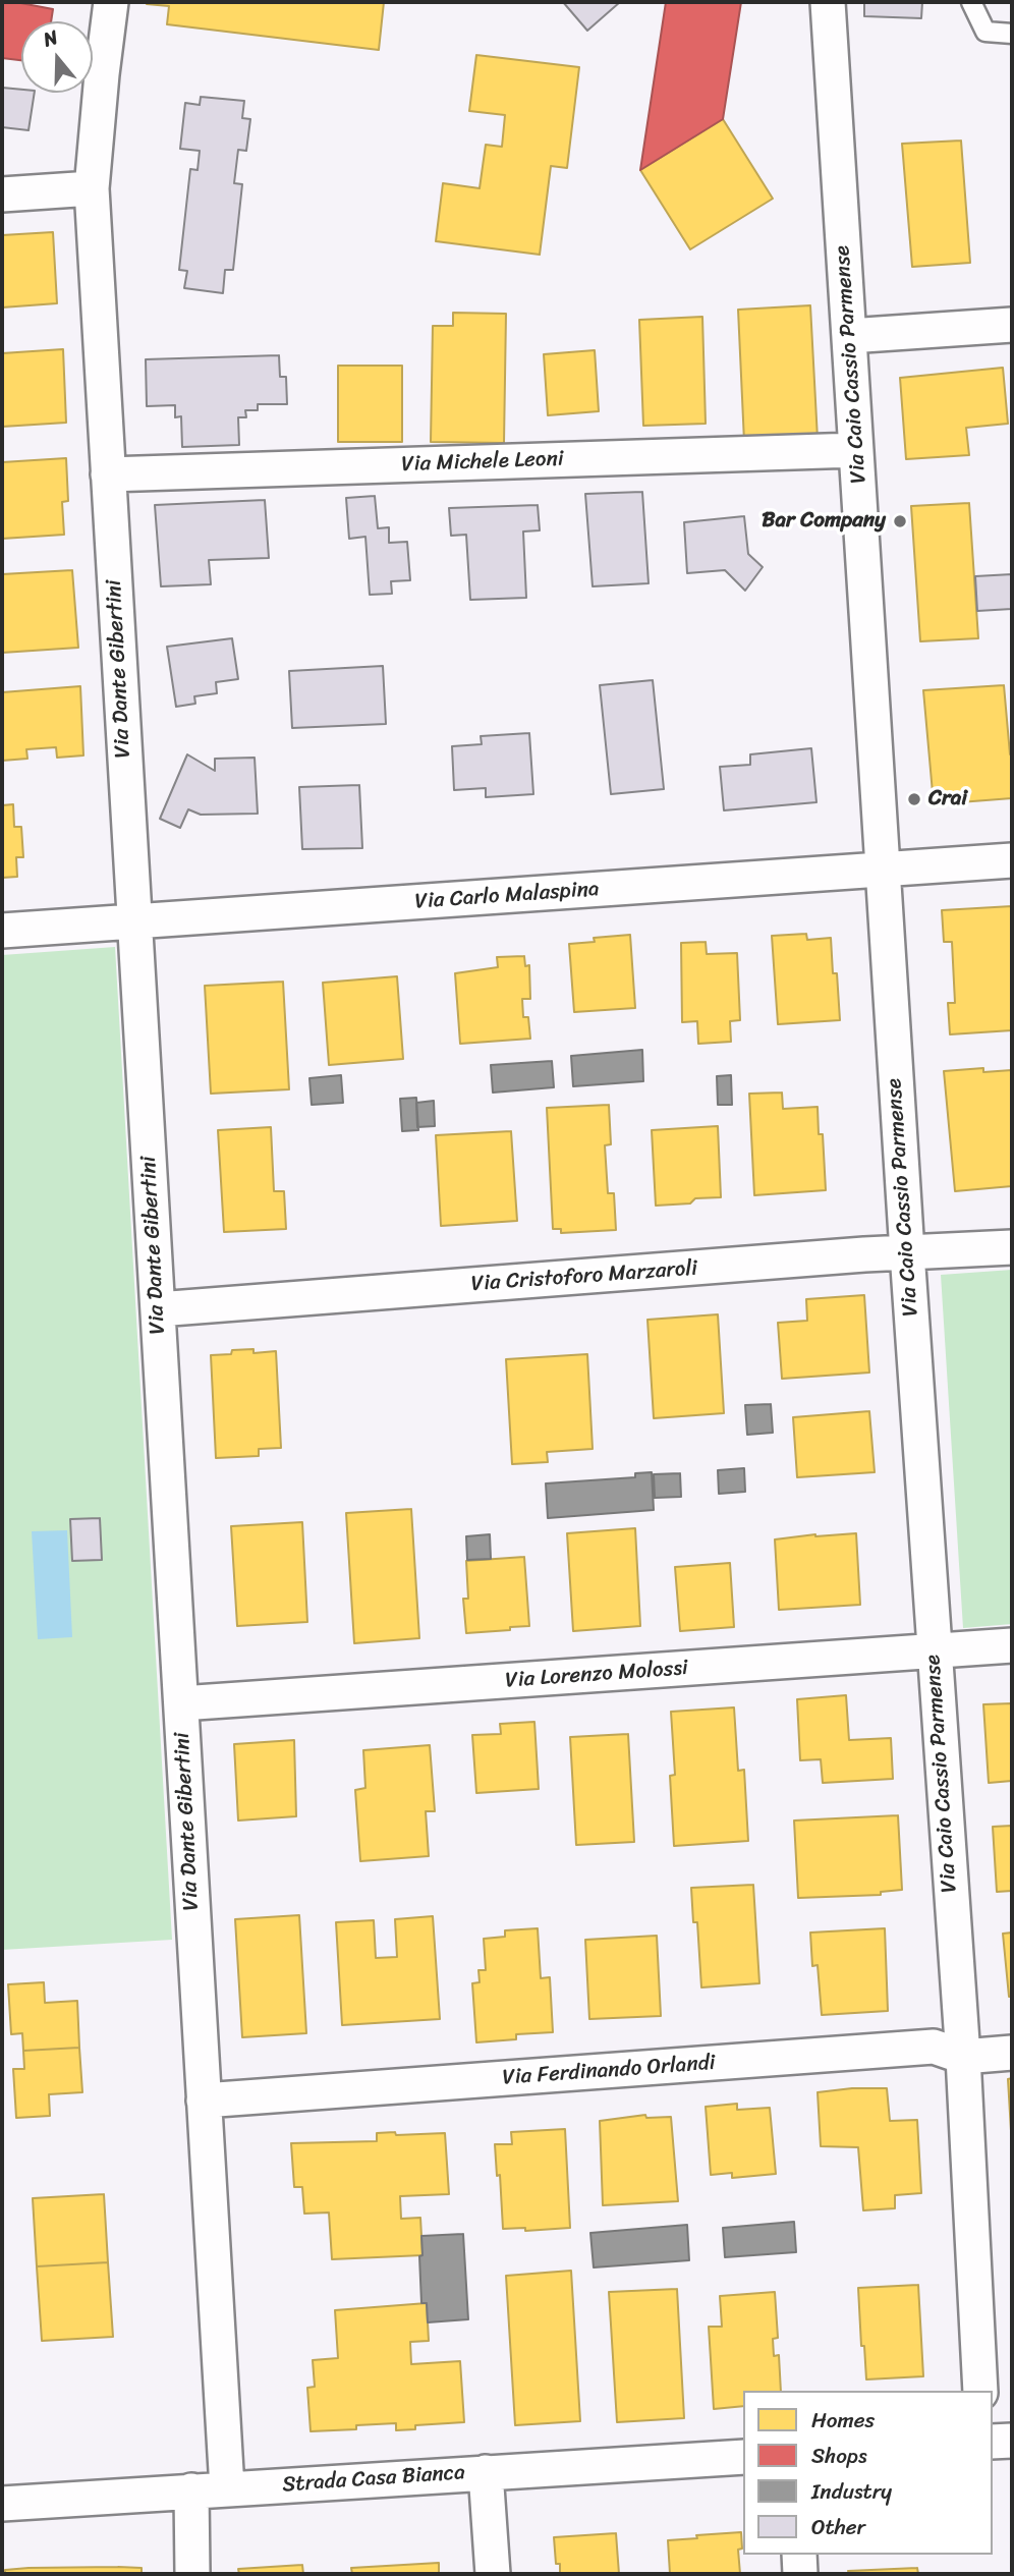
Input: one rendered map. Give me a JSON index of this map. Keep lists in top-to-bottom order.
{
  "streets": {
    "street": [
      "Via Caio Cassio Parmense",
      "Via Michele Leoni",
      "Via Dante Gibertini",
      "Via Carlo Malaspina",
      "Via Cristoforo Marzaroli",
      "Via Lorenzo Molossi",
      "Via Ferdinando Orlandi",
      "Strada Casa Bianca"
    ]
  },
  "crossings": [
    ["Via Caio Cassio Parmense", "Via Michele Leoni"],
    ["Via Caio Cassio Parmense", "Via Carlo Malaspina"],
    ["Via Caio Cassio Parmense", "Via Cristoforo Marzaroli"],
    ["Via Caio Cassio Parmense", "Via Lorenzo Molossi"],
    ["Via Caio Cassio Parmense", "Via Ferdinando Orlandi"],
    ["Via Michele Leoni", "Via Dante Gibertini"],
    ["Via Dante Gibertini", "Via Carlo Malaspina"],
    ["Via Dante Gibertini", "Via Cristoforo Marzaroli"],
    ["Via Dante Gibertini", "Via Lorenzo Molossi"],
    ["Via Dante Gibertini", "Via Ferdinando Orlandi"],
    ["Via Dante Gibertini", "Strada Casa Bianca"]
  ],
  "places": ["Bar Company", "Crai"],
  "legend": [
    "Homes",
    "Shops",
    "Industry",
    "Other"
  ],
  "north": "top"
}
